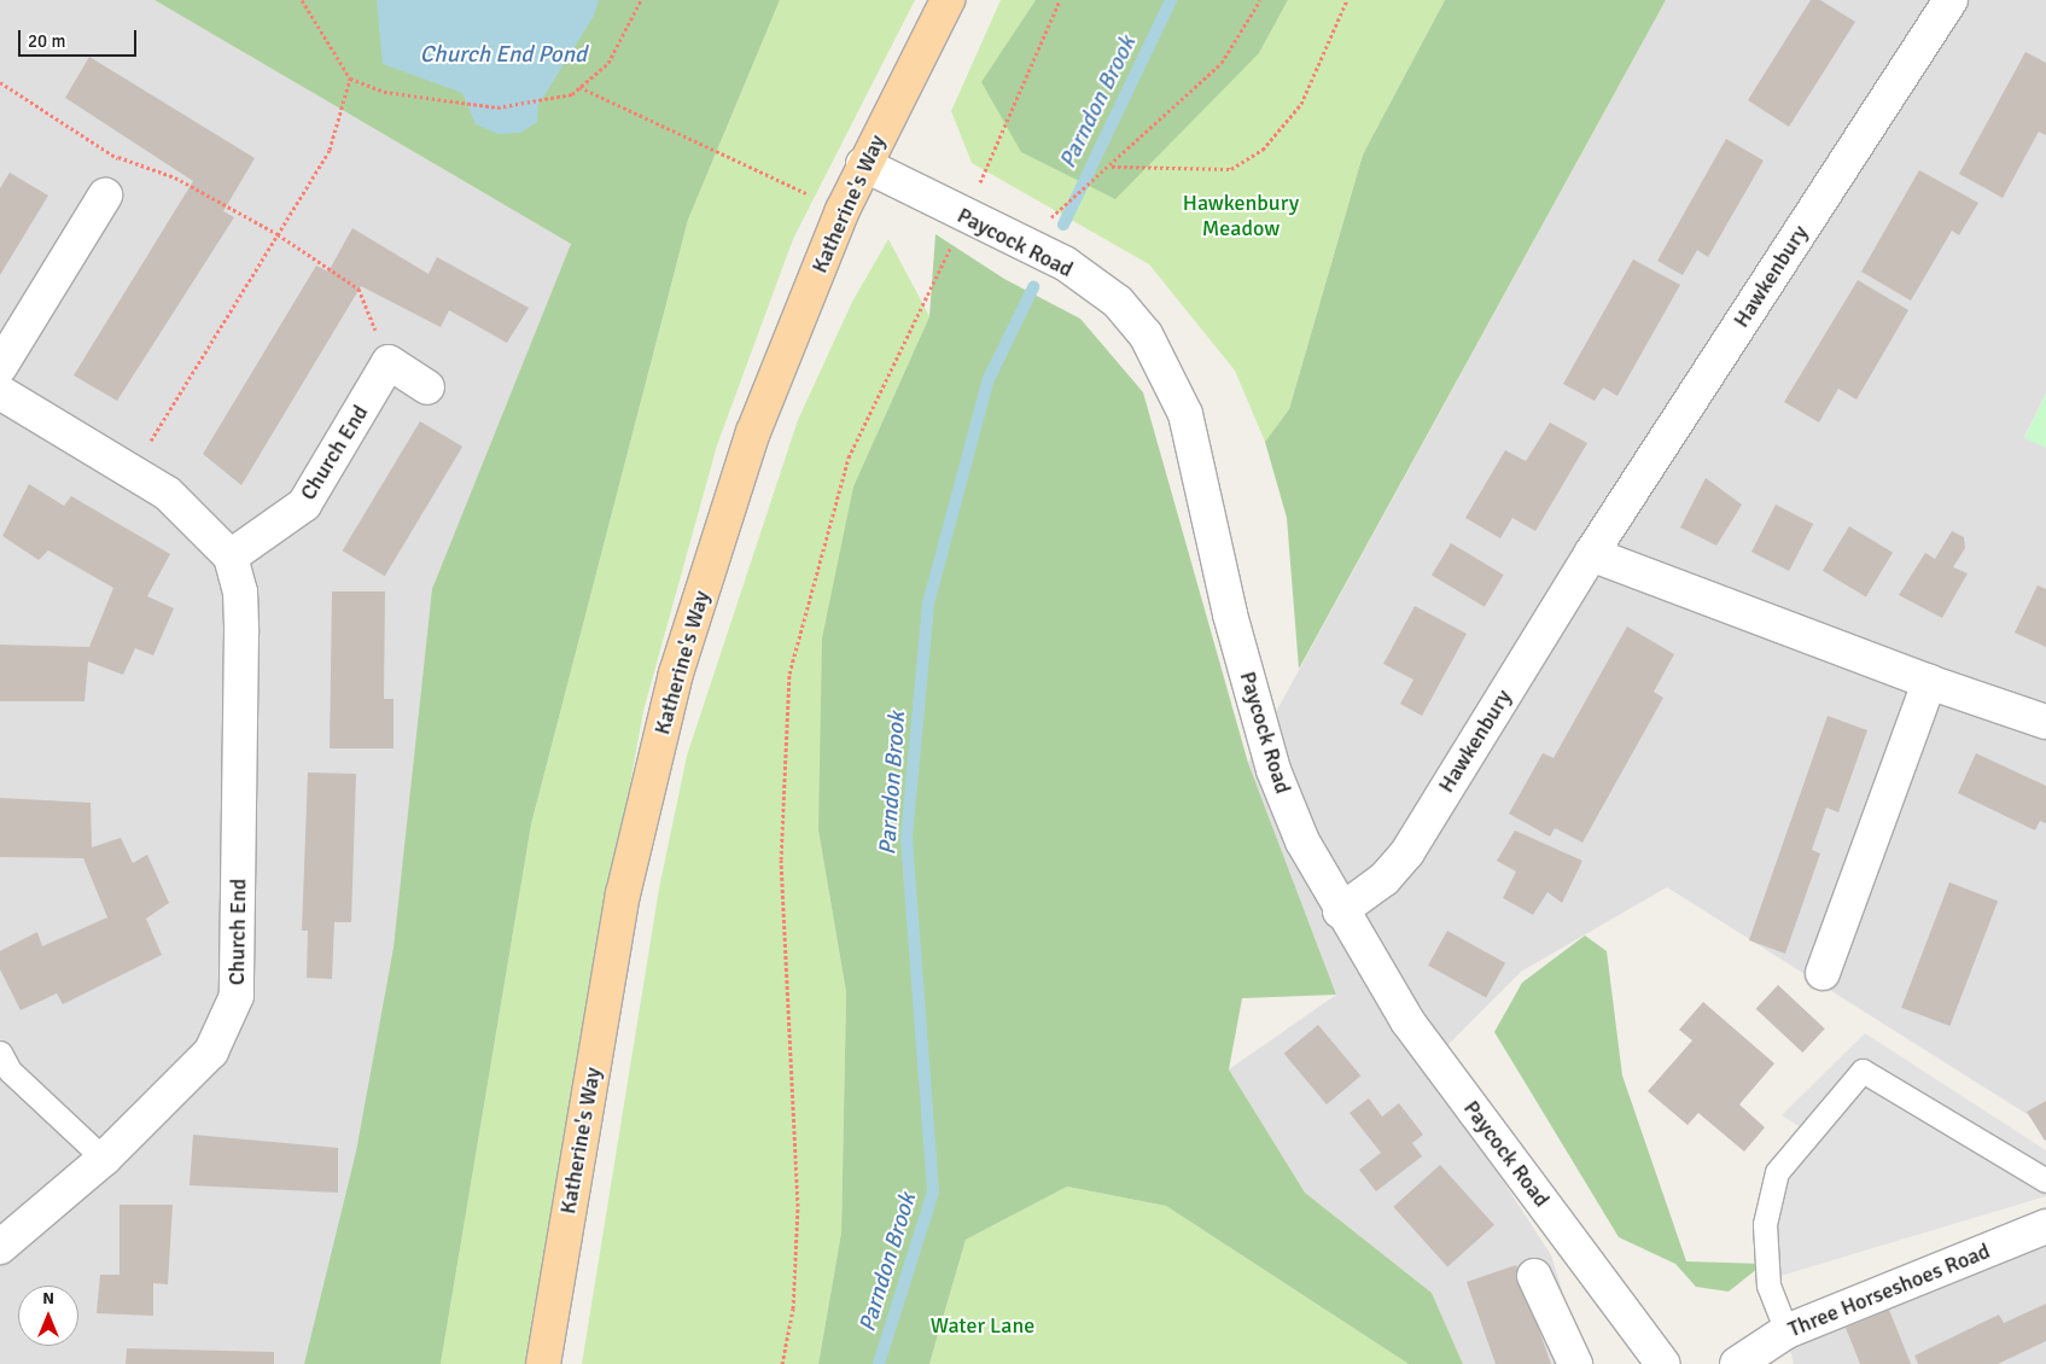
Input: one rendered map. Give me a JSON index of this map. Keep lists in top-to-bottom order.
{
  "streets": {
    "main road": ["Katherine's Way"],
    "street": [
      "Paycock Road",
      "Hawkenbury",
      "Church End",
      "Three Horseshoes Road"
    ]
  },
  "crossings": [
    ["Katherine's Way", "Paycock Road"],
    ["Paycock Road", "Hawkenbury"]
  ],
  "water": ["Church End Pond", "Parndon Brook"],
  "parks": ["Hawkenbury Meadow", "Water Lane"],
  "scale_bar": "20 m",
  "north": "top"
}
